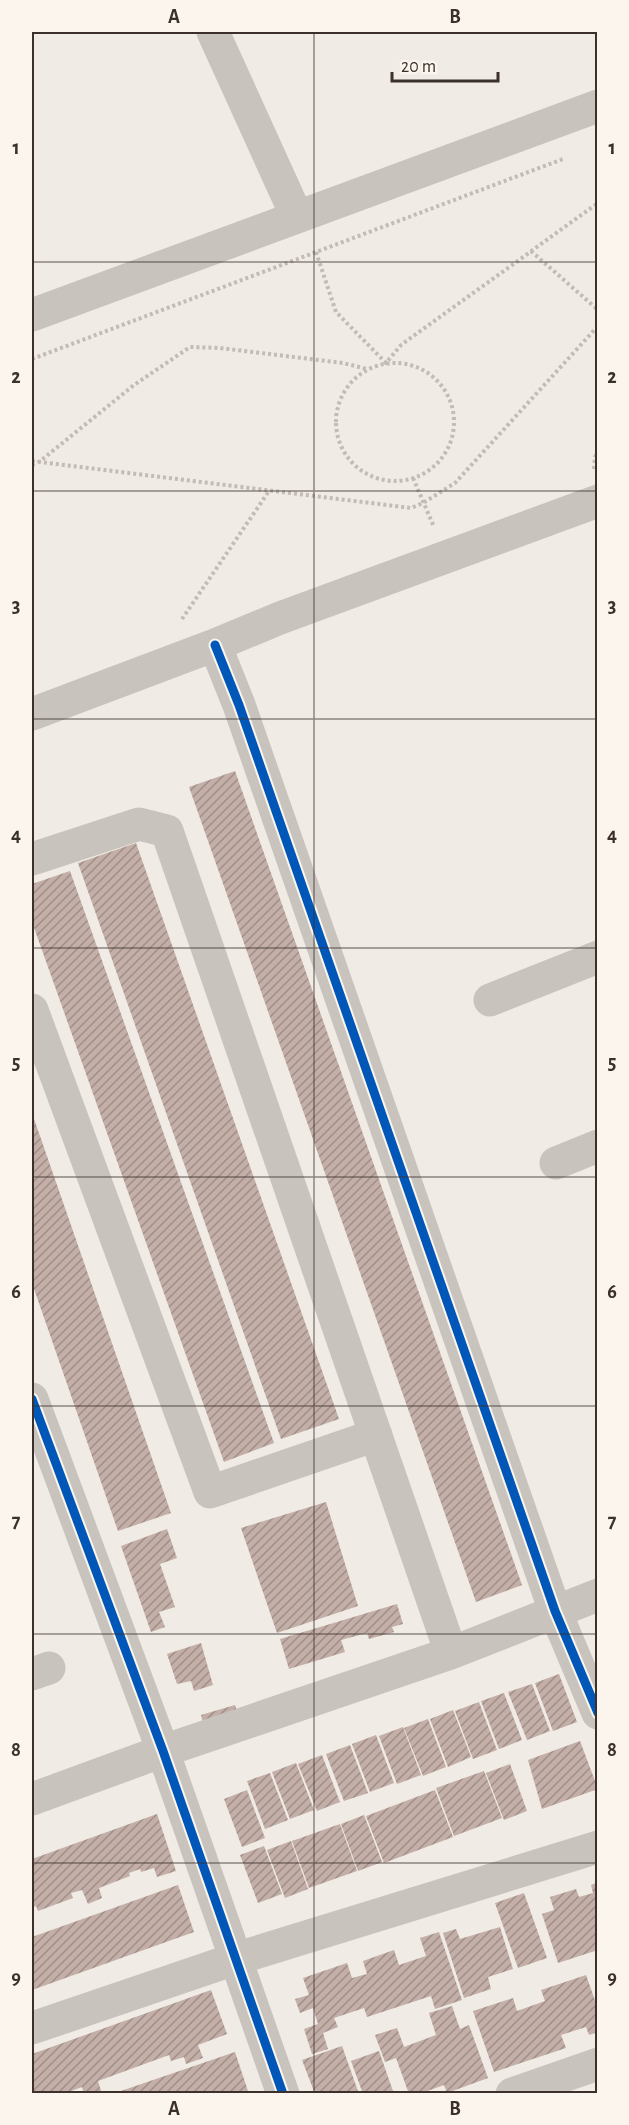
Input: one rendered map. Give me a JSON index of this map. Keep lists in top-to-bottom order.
{
  "scale_bar": "20 m",
  "grid": {
    "columns": ["A", "B"],
    "rows": [
      "1",
      "2",
      "3",
      "4",
      "5",
      "6",
      "7",
      "8",
      "9"
    ]
  }
}
